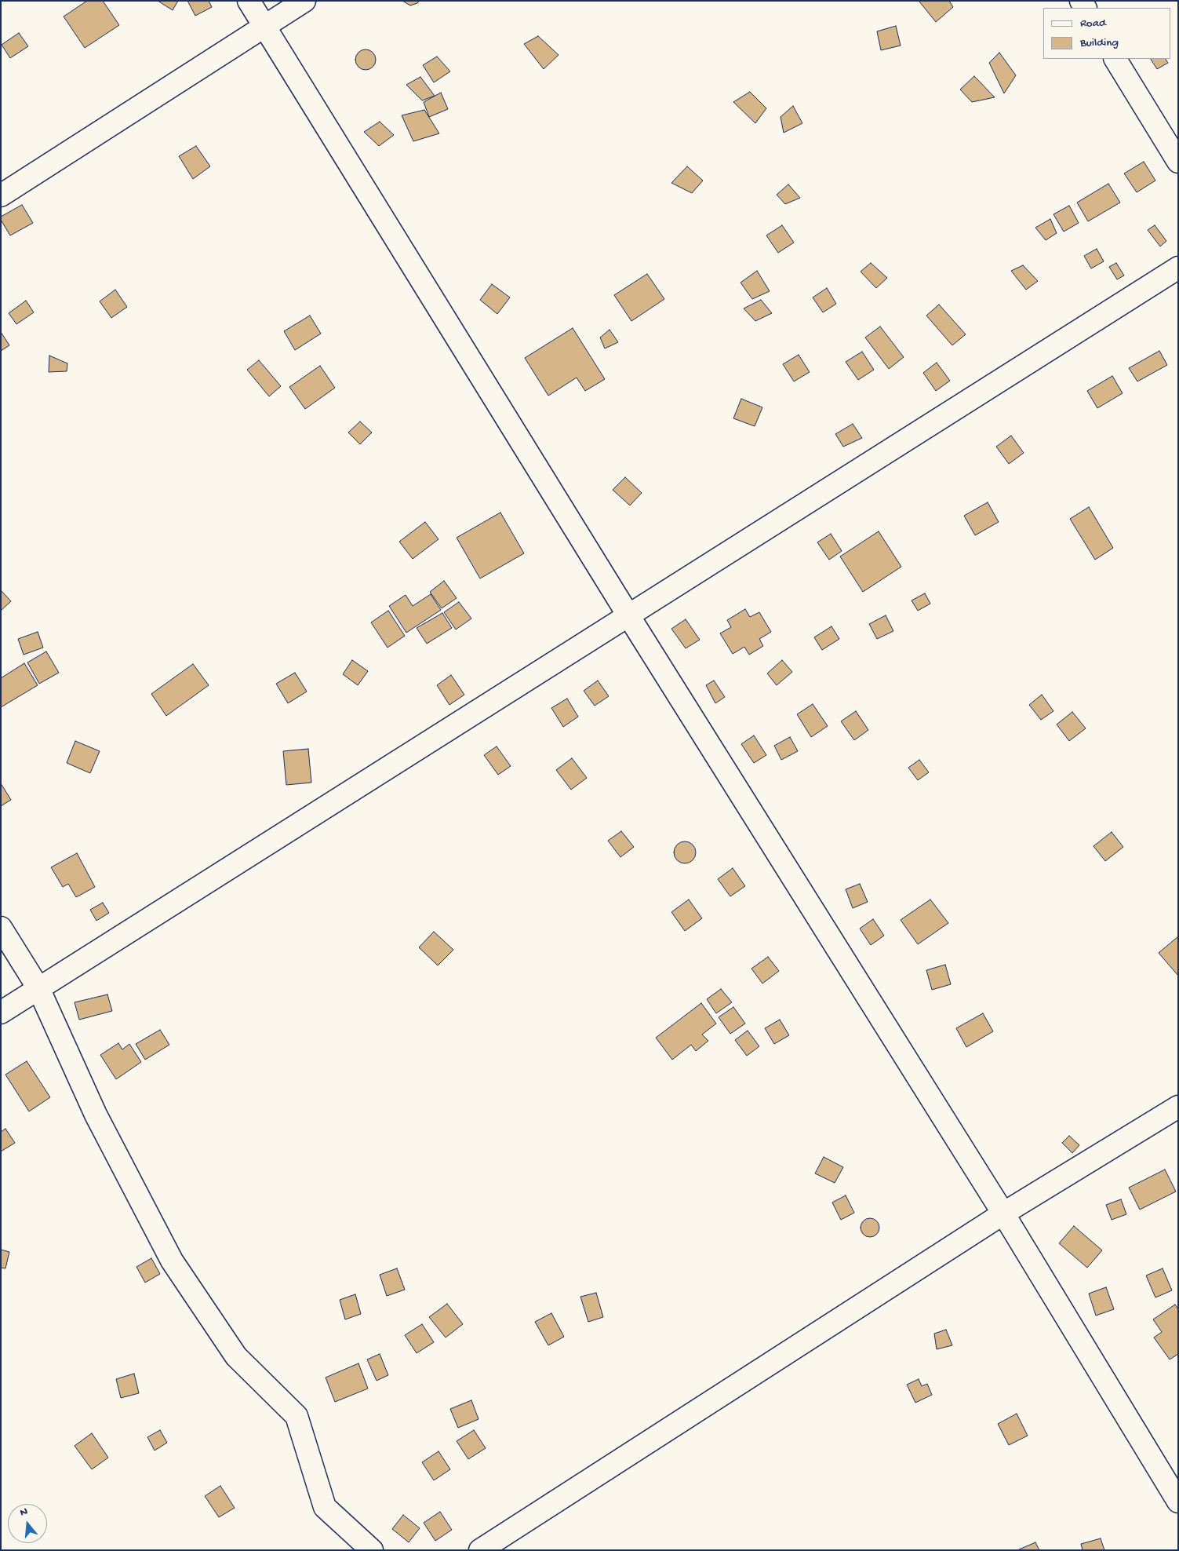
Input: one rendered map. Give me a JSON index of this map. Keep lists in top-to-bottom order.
{
  "legend": ["Road", "Building"],
  "north": "top"
}
